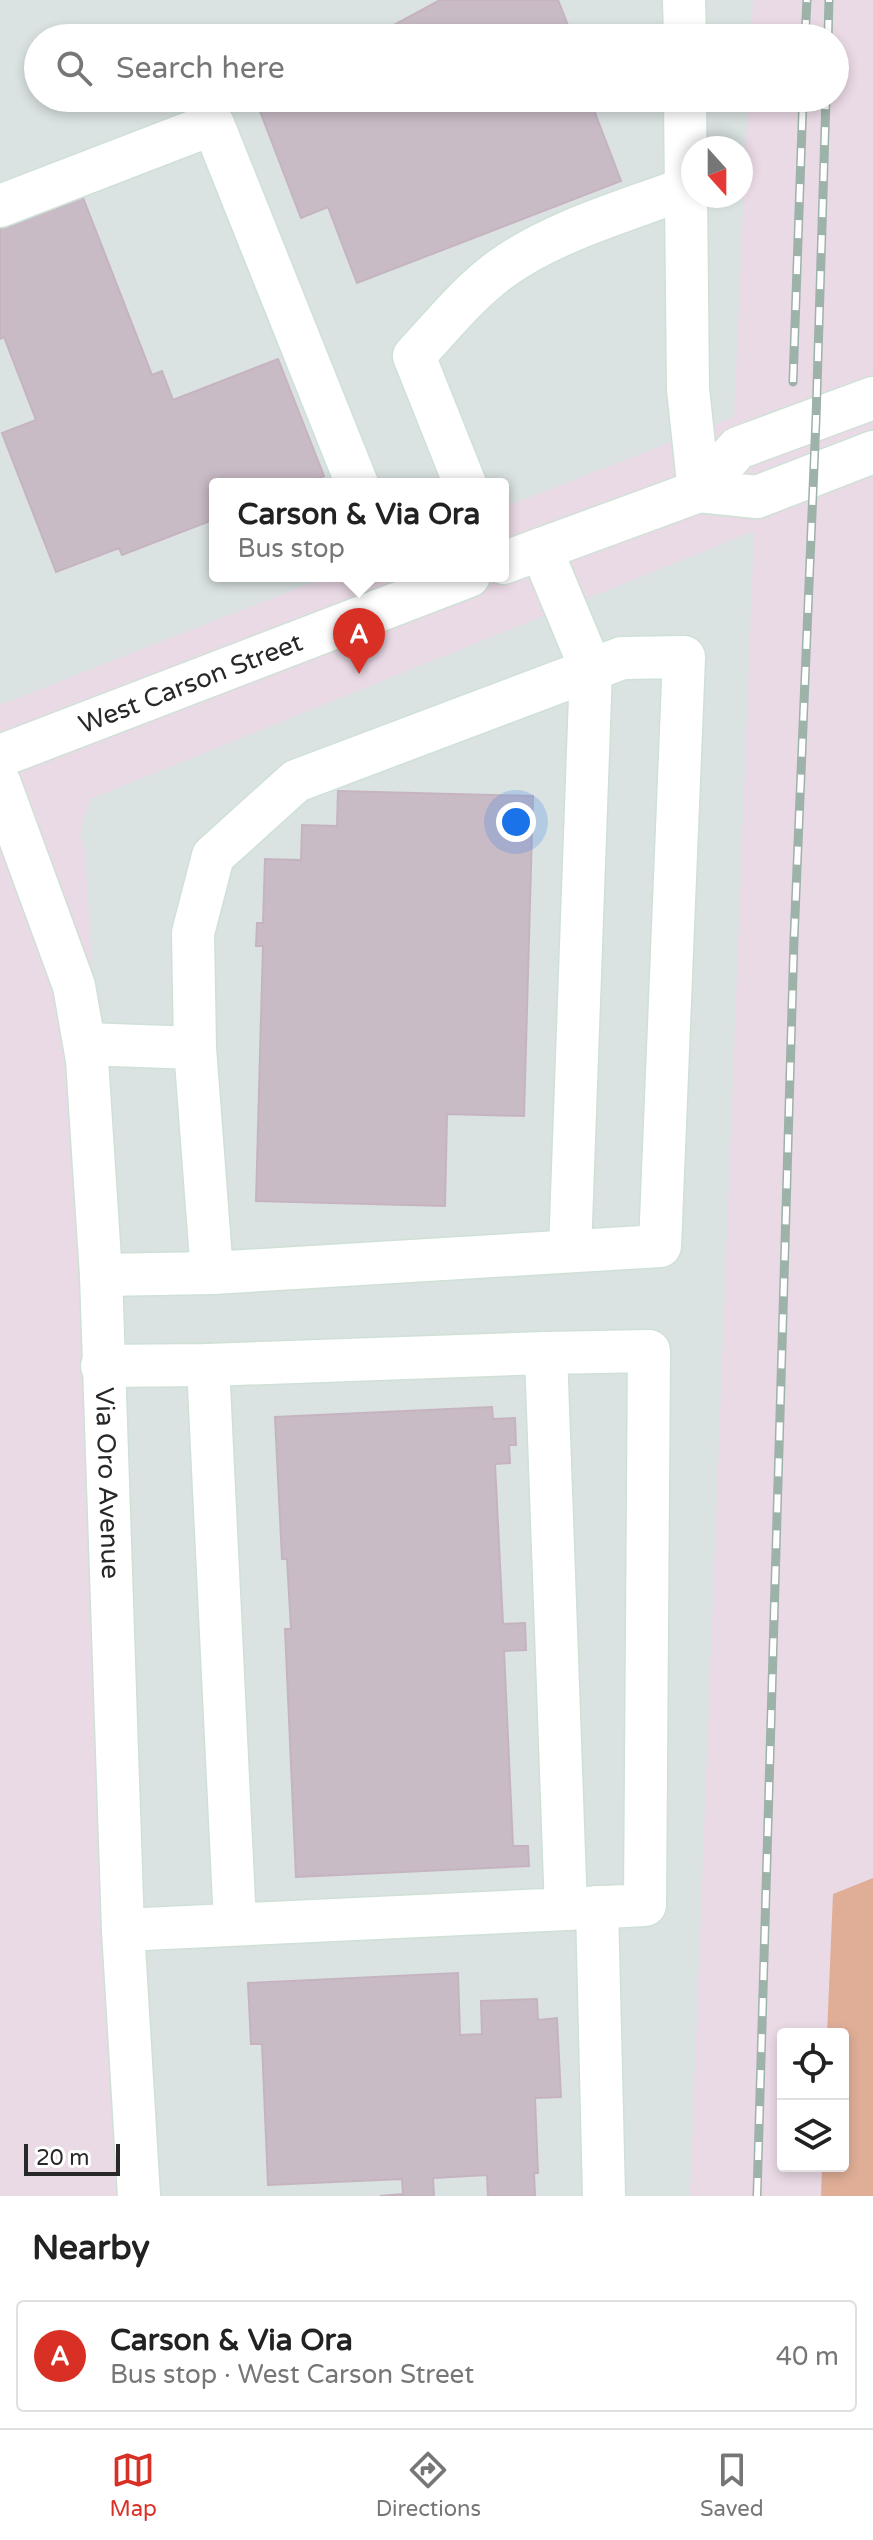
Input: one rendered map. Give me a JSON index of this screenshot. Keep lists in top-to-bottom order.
{
  "streets": {
    "street": ["West Carson Street", "Via Oro Avenue"]
  },
  "scale_bar": "20 m",
  "north": "bottom",
  "page": {
    "search": "Search here",
    "popup": ["Carson & Via Ora", "Bus stop"],
    "pins": "A",
    "scale": "20 m",
    "heading": "Nearby",
    "list": [
      {
        "mark": "A",
        "name": "Carson & Via Ora",
        "note": "Bus stop · West Carson Street",
        "value": "40 m"
      }
    ],
    "nav": ["Map", "Directions", "Saved"]
  }
}
